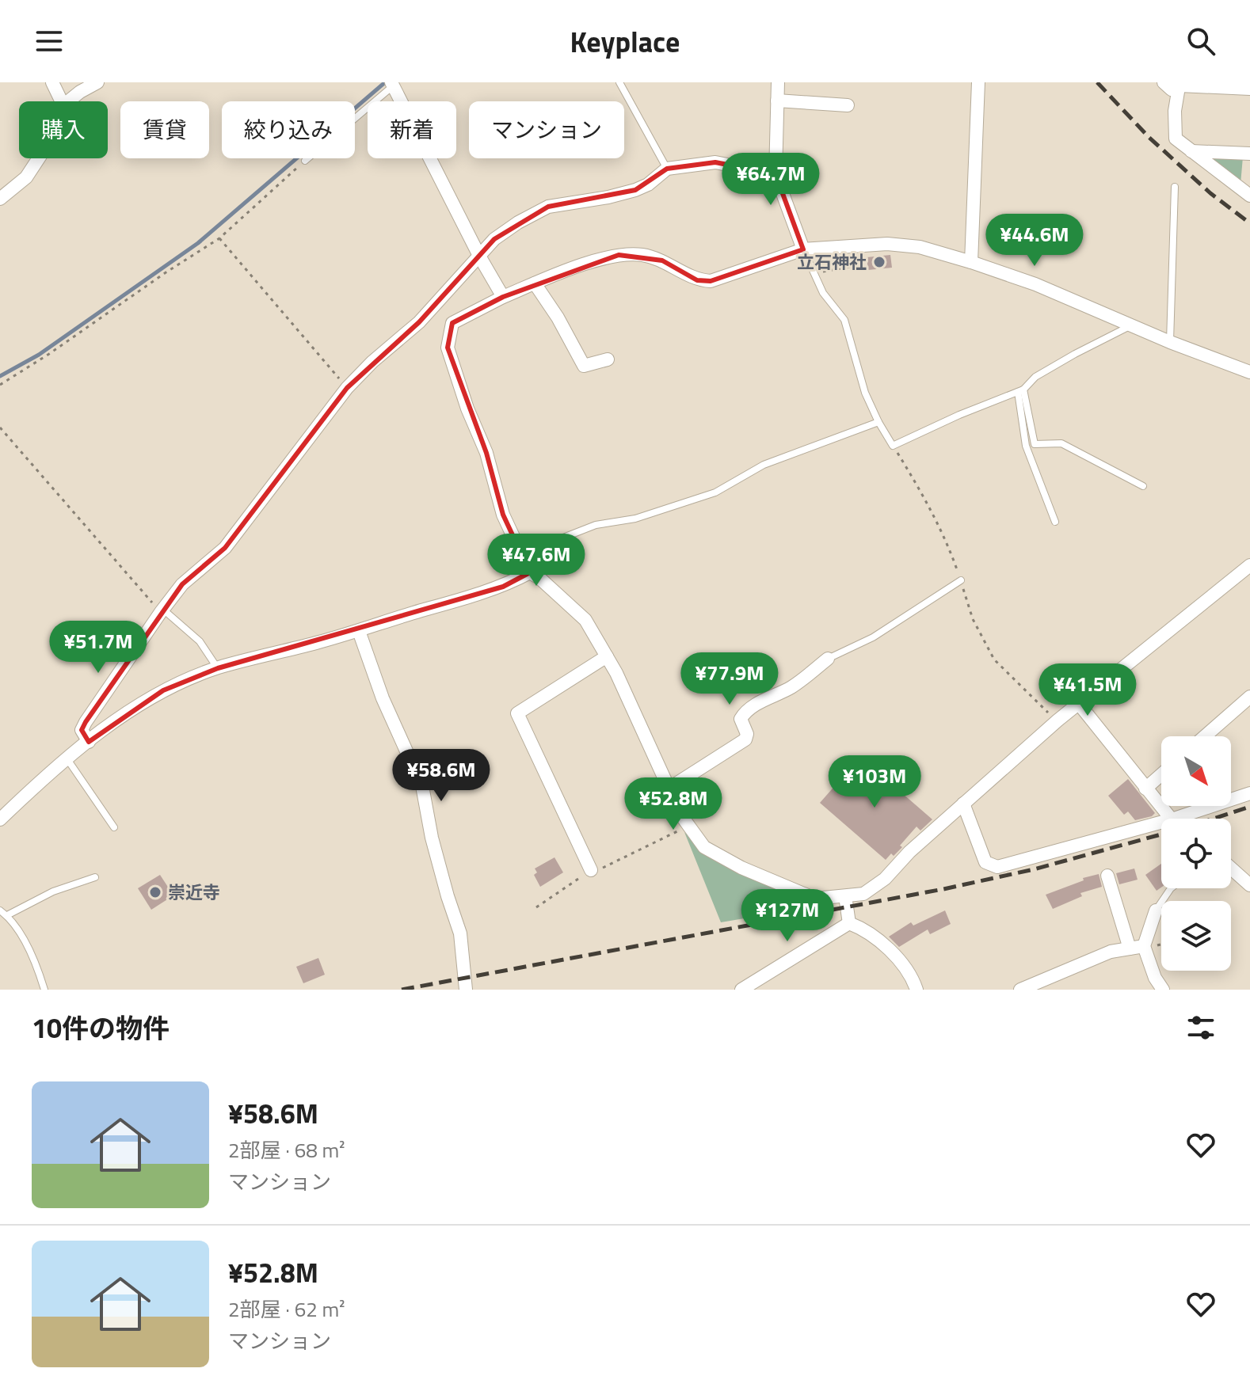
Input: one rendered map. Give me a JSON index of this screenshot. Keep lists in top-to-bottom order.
{
  "places": ["立石神社", "崇近寺"],
  "north": "bottom right",
  "page": {
    "header": "Keyplace",
    "chip": [
      "購入",
      "賃貸",
      "絞り込み",
      "新着",
      "マンション"
    ],
    "price": [
      "¥64.7M",
      "¥44.6M",
      "¥47.6M",
      "¥51.7M",
      "¥77.9M",
      "¥41.5M",
      "¥58.6M",
      "¥103M",
      "¥52.8M",
      "¥127M"
    ],
    "heading": "10件の物件",
    "list": [
      {
        "name": "¥58.6M",
        "note": "2部屋 · 68 m² · マンション"
      },
      {
        "name": "¥52.8M",
        "note": "2部屋 · 62 m² · マンション"
      }
    ]
  }
}
